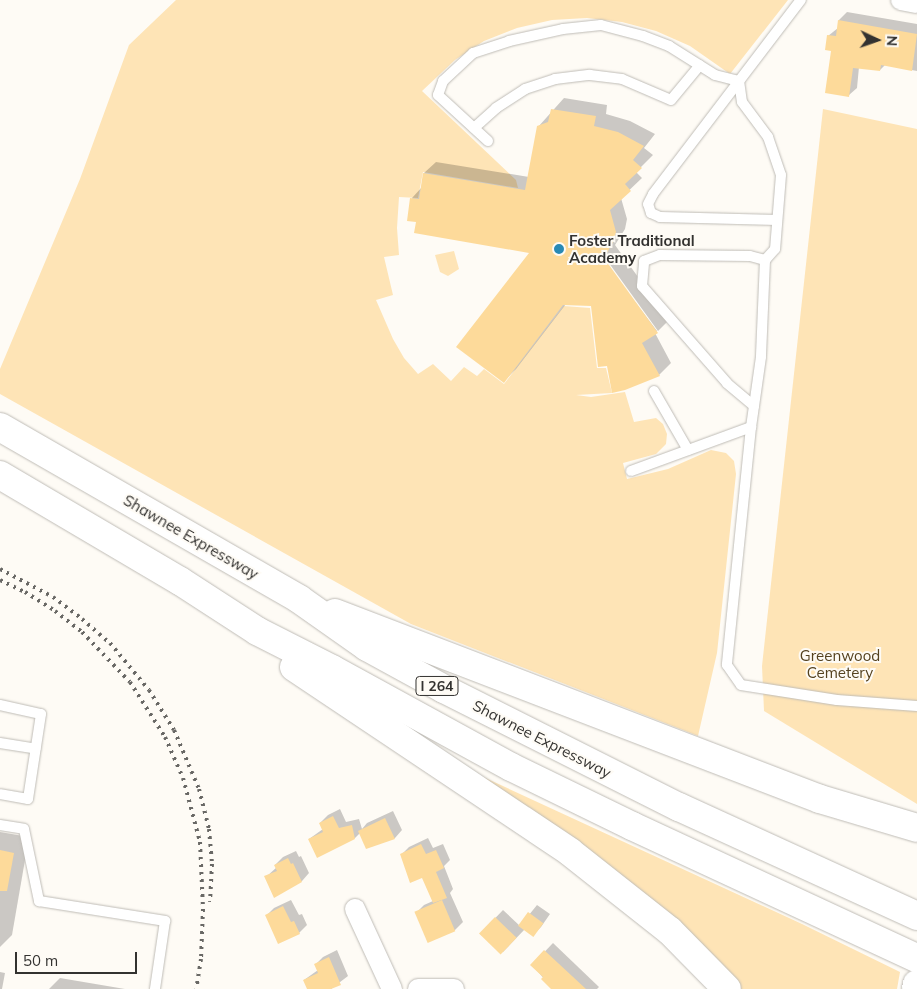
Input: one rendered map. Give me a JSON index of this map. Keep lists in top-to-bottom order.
{
  "streets": {
    "main road": ["Shawnee Expressway", "I 264"]
  },
  "parks": ["Greenwood Cemetery"],
  "places": ["Foster Traditional Academy"],
  "scale_bar": "50 m",
  "north": "right"
}
